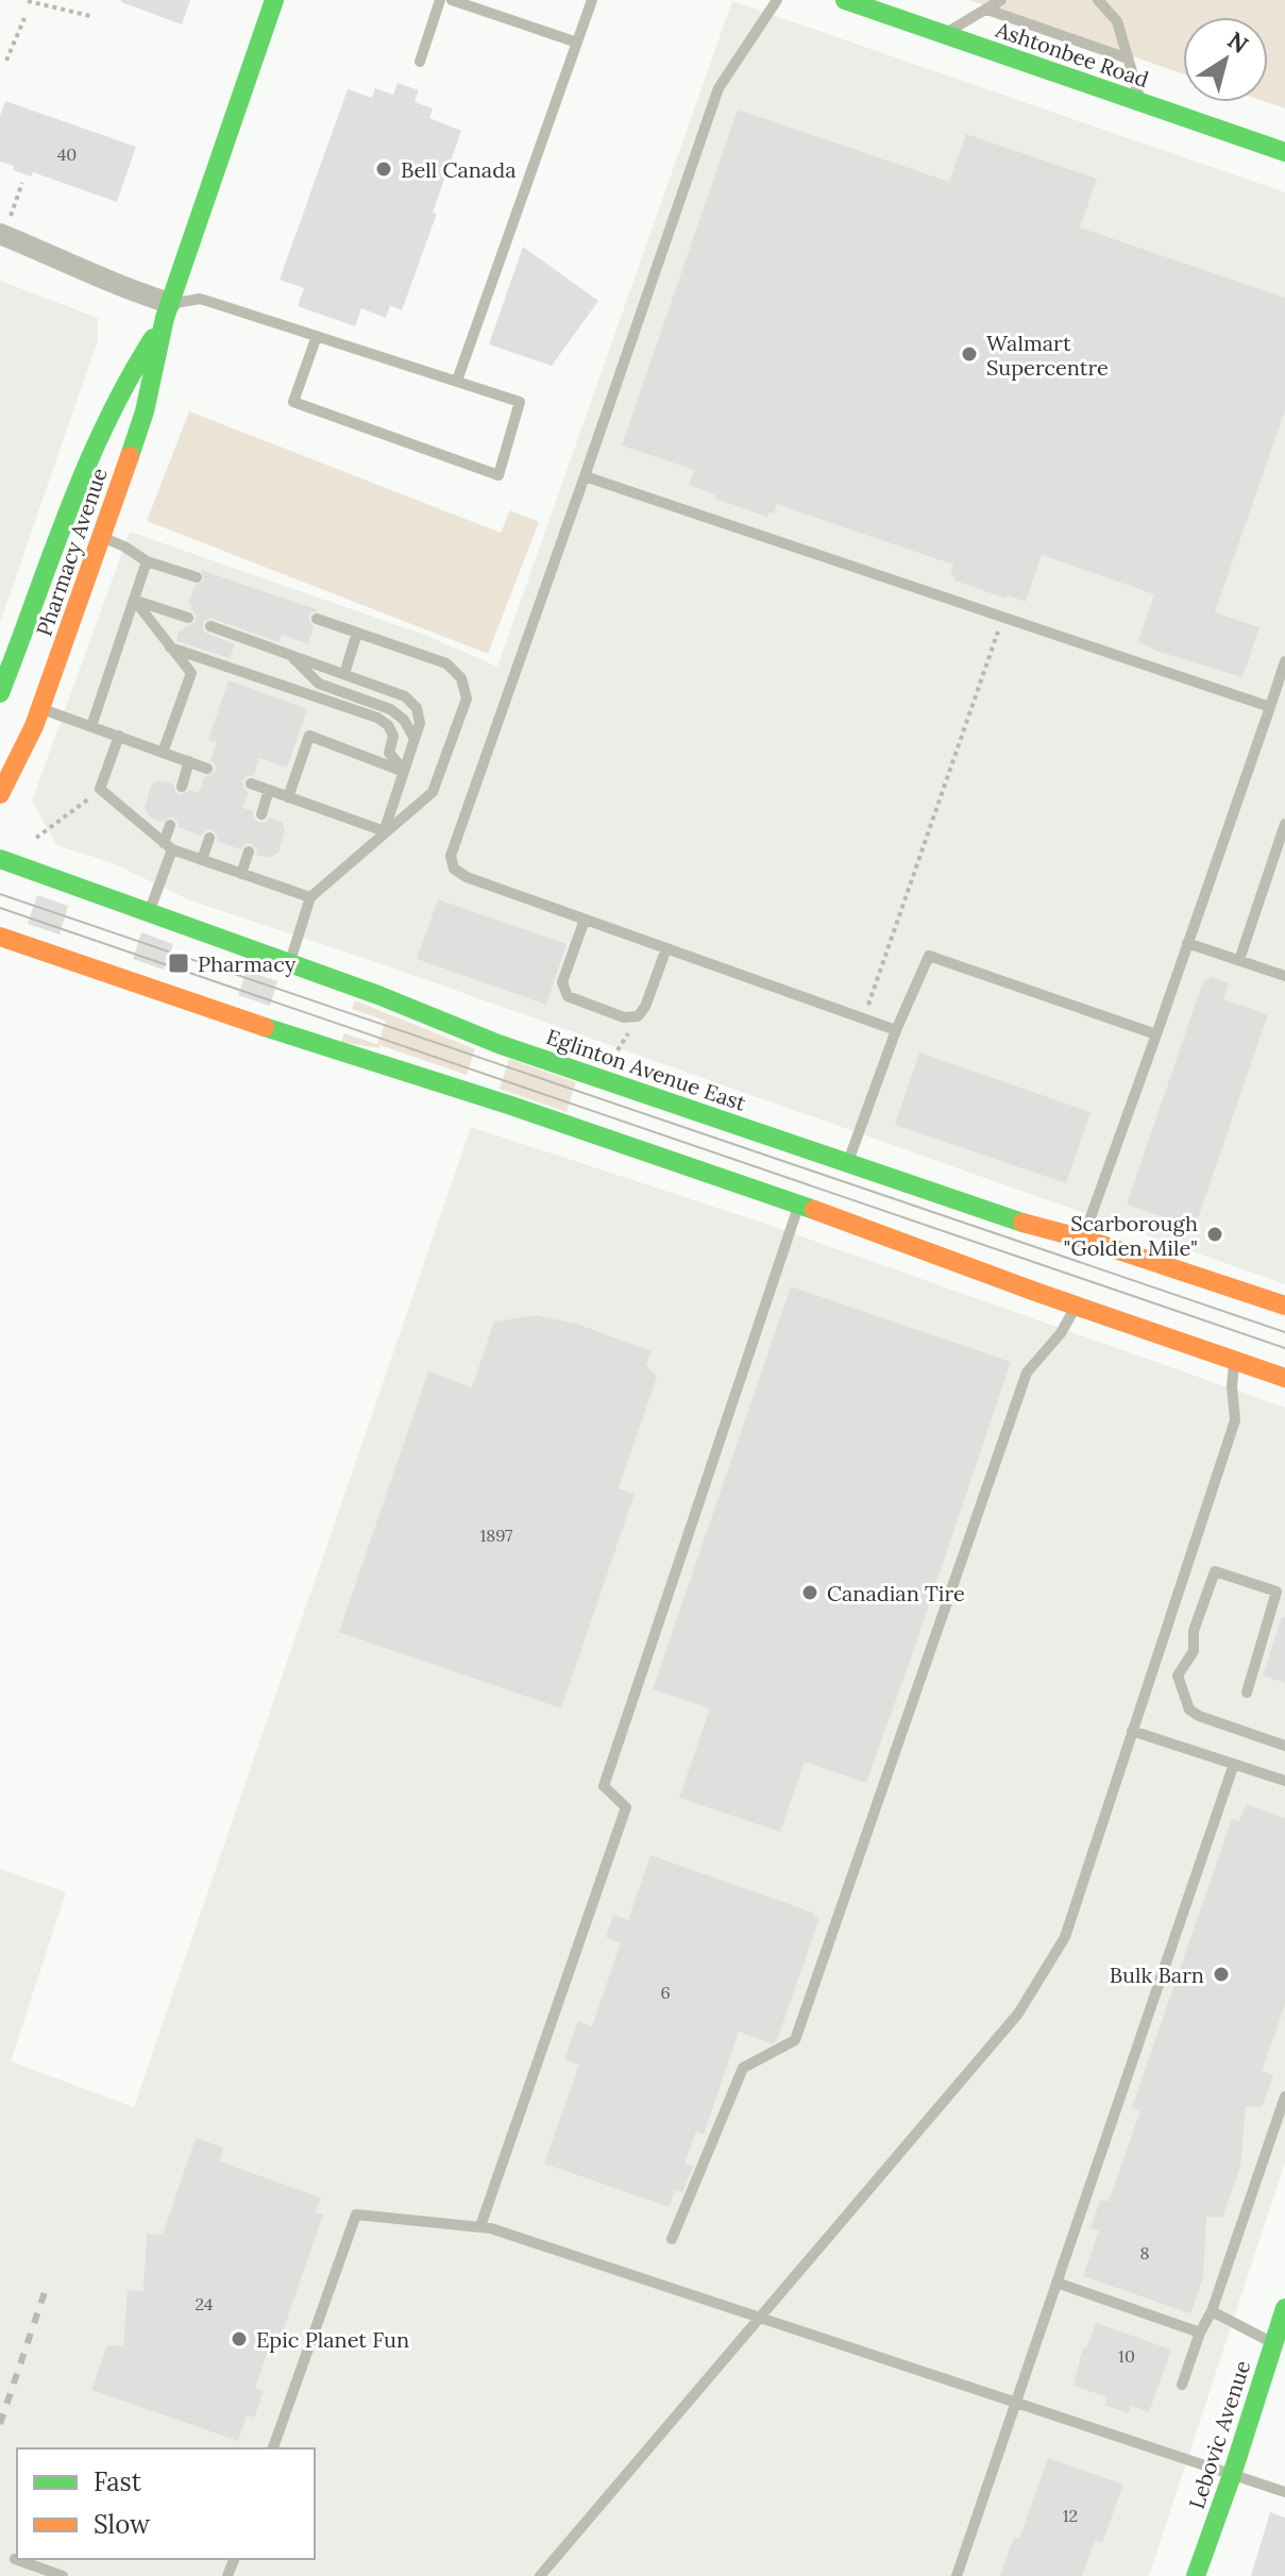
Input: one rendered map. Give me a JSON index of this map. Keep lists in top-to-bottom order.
{
  "streets": {
    "main road": [
      "Ashtonbee Road",
      "Pharmacy Avenue",
      "Eglinton Avenue East",
      "Lebovic Avenue"
    ]
  },
  "places": {
    "other": [
      "Bell Canada",
      "Walmart Supercentre",
      "Scarborough \"Golden Mile\"",
      "Canadian Tire",
      "Bulk Barn",
      "Epic Planet Fun"
    ],
    "transit": ["Pharmacy"]
  },
  "house_numbers": [
    "40",
    "1897",
    "6",
    "8",
    "24",
    "10",
    "12"
  ],
  "legend": ["Fast", "Slow"],
  "north": "top right"
}
